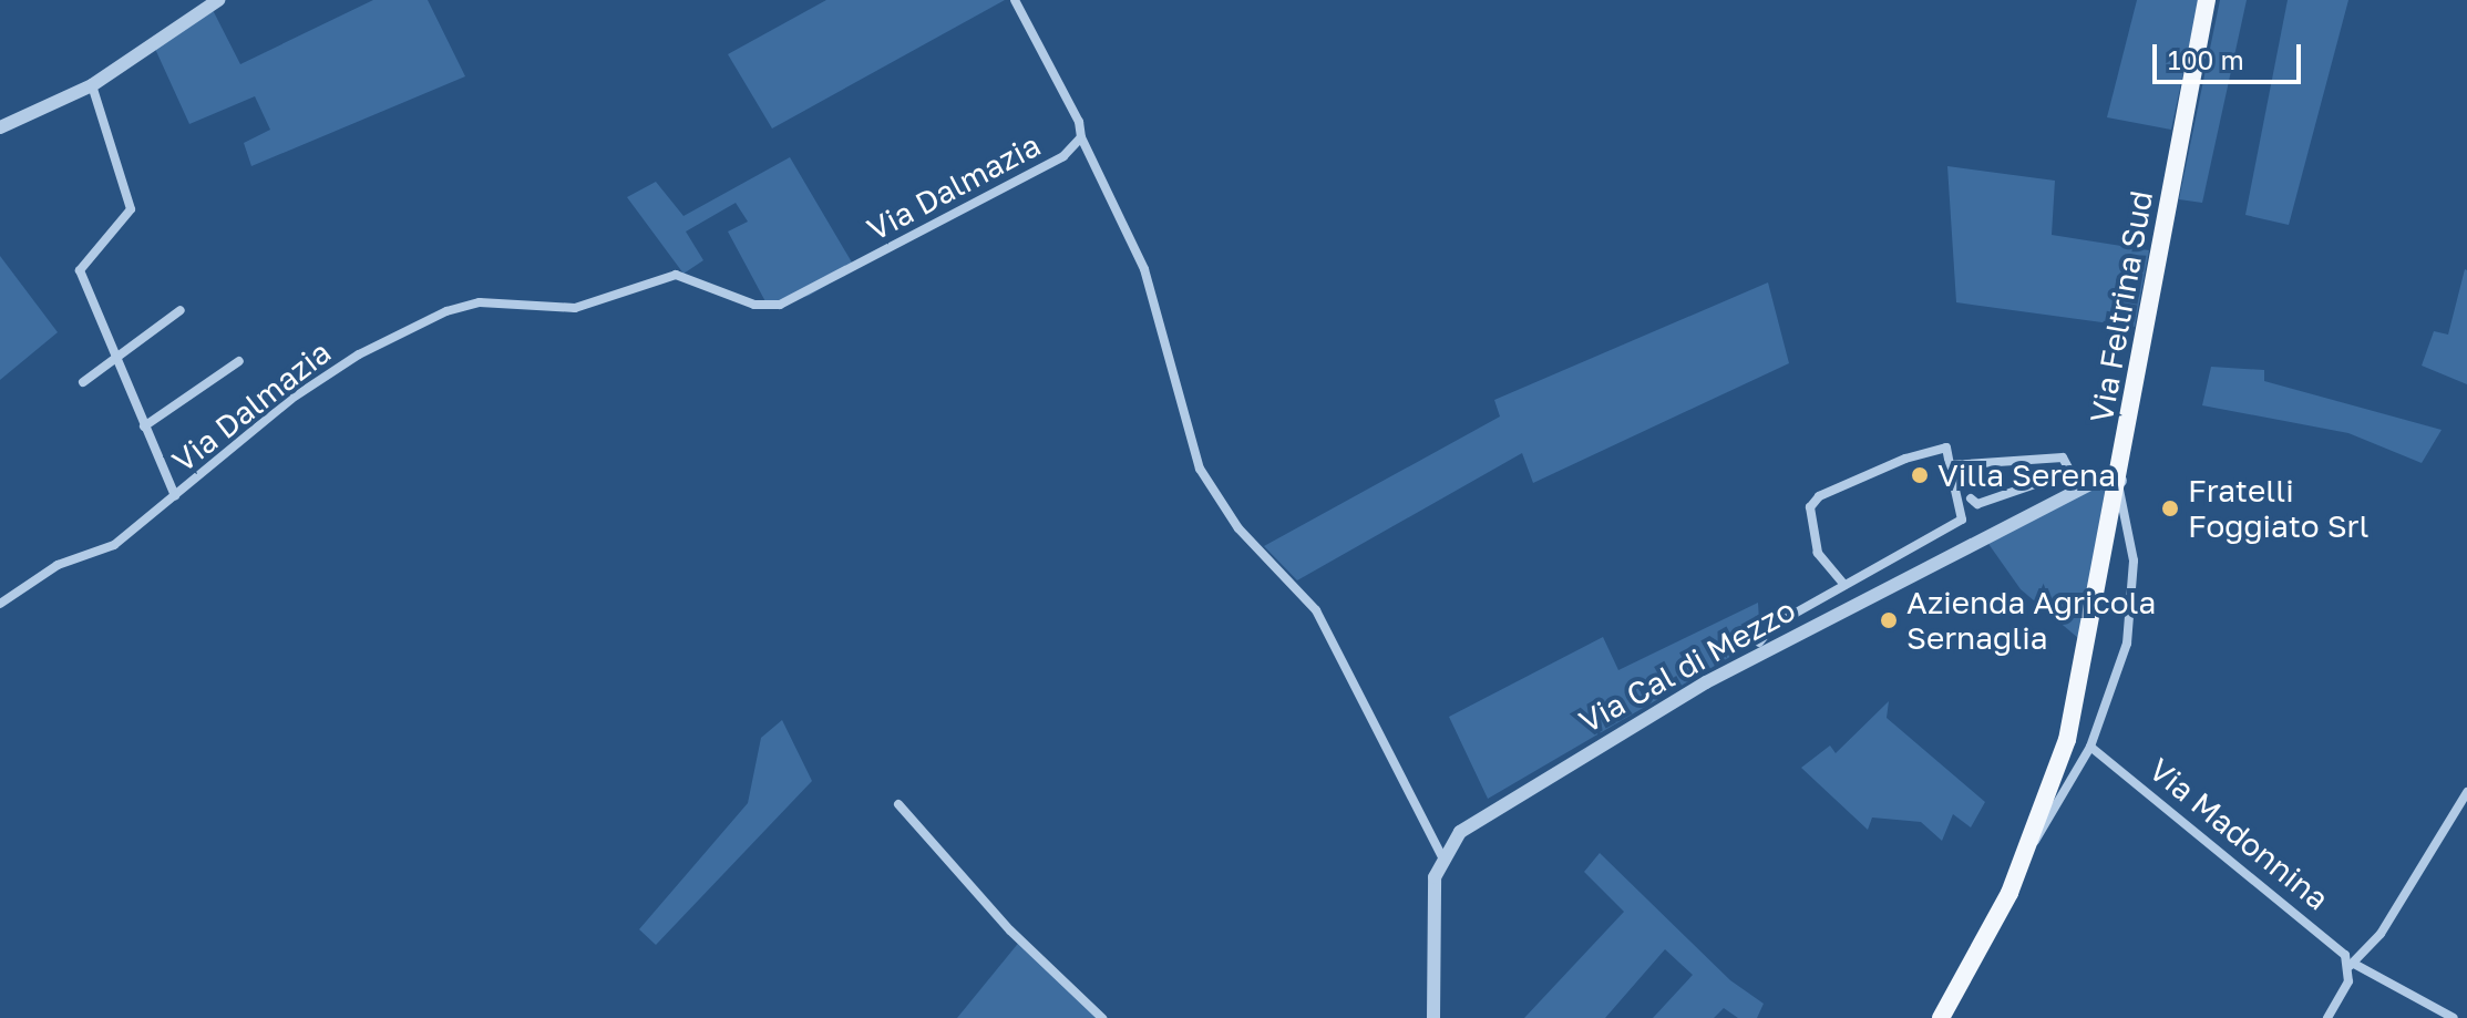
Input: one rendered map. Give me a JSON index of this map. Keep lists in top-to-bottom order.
{
  "streets": {
    "main road": ["Via Feltrina Sud"],
    "street": ["Via Dalmazia", "Via Cal di Mezzo", "Via Madonnina"]
  },
  "crossings": [
    ["Via Dalmazia", "Via Cal di Mezzo"],
    ["Via Feltrina Sud", "Via Cal di Mezzo"]
  ],
  "places": ["Villa Serena", "Fratelli Foggiato Srl", "Azienda Agricola Sernaglia"],
  "scale_bar": "100 m"
}
